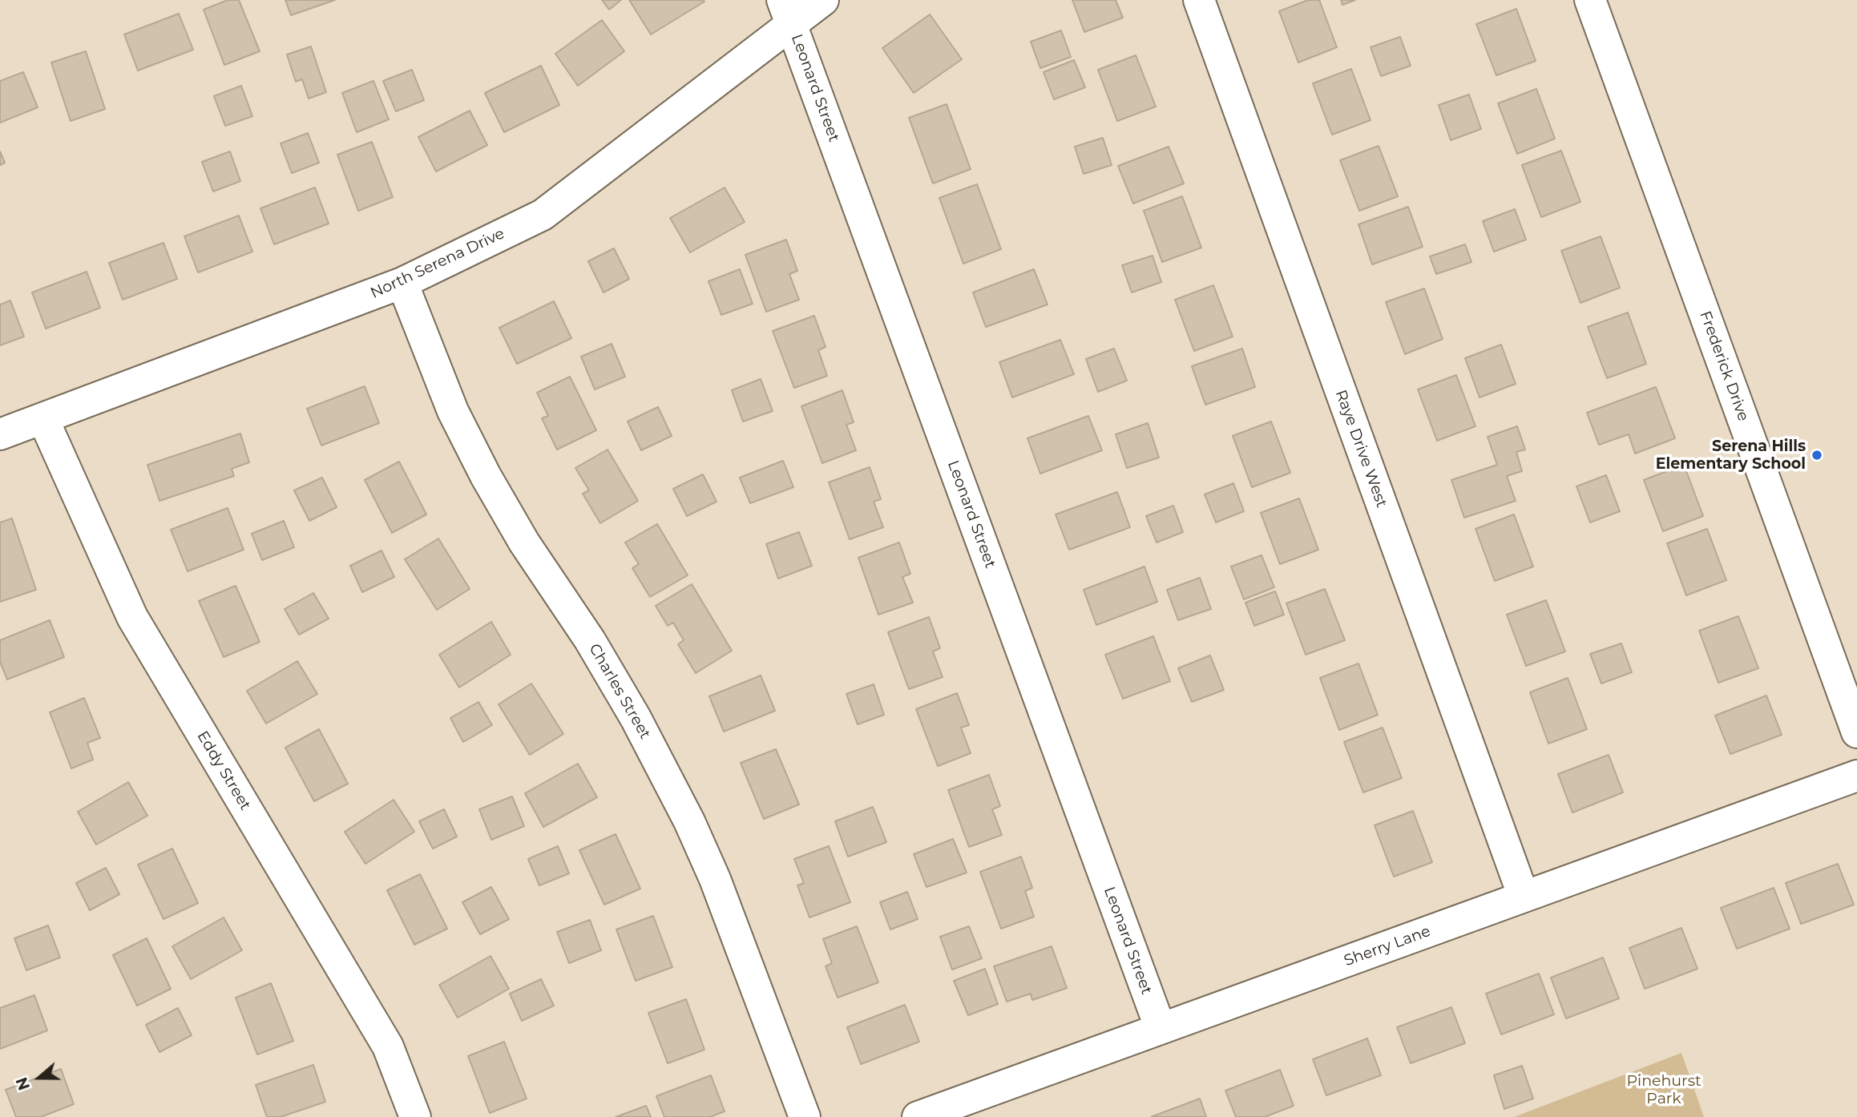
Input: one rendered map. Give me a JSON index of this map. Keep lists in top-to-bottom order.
{
  "streets": {
    "street": [
      "Leonard Street",
      "North Serena Drive",
      "Frederick Drive",
      "Raye Drive West",
      "Charles Street",
      "Eddy Street",
      "Sherry Lane"
    ]
  },
  "crossings": [
    ["Leonard Street", "North Serena Drive"],
    ["Leonard Street", "Sherry Lane"],
    ["North Serena Drive", "Charles Street"],
    ["North Serena Drive", "Eddy Street"],
    ["Raye Drive West", "Sherry Lane"]
  ],
  "parks": ["Pinehurst Park"],
  "places": ["Serena Hills Elementary School"],
  "north": "left"
}
